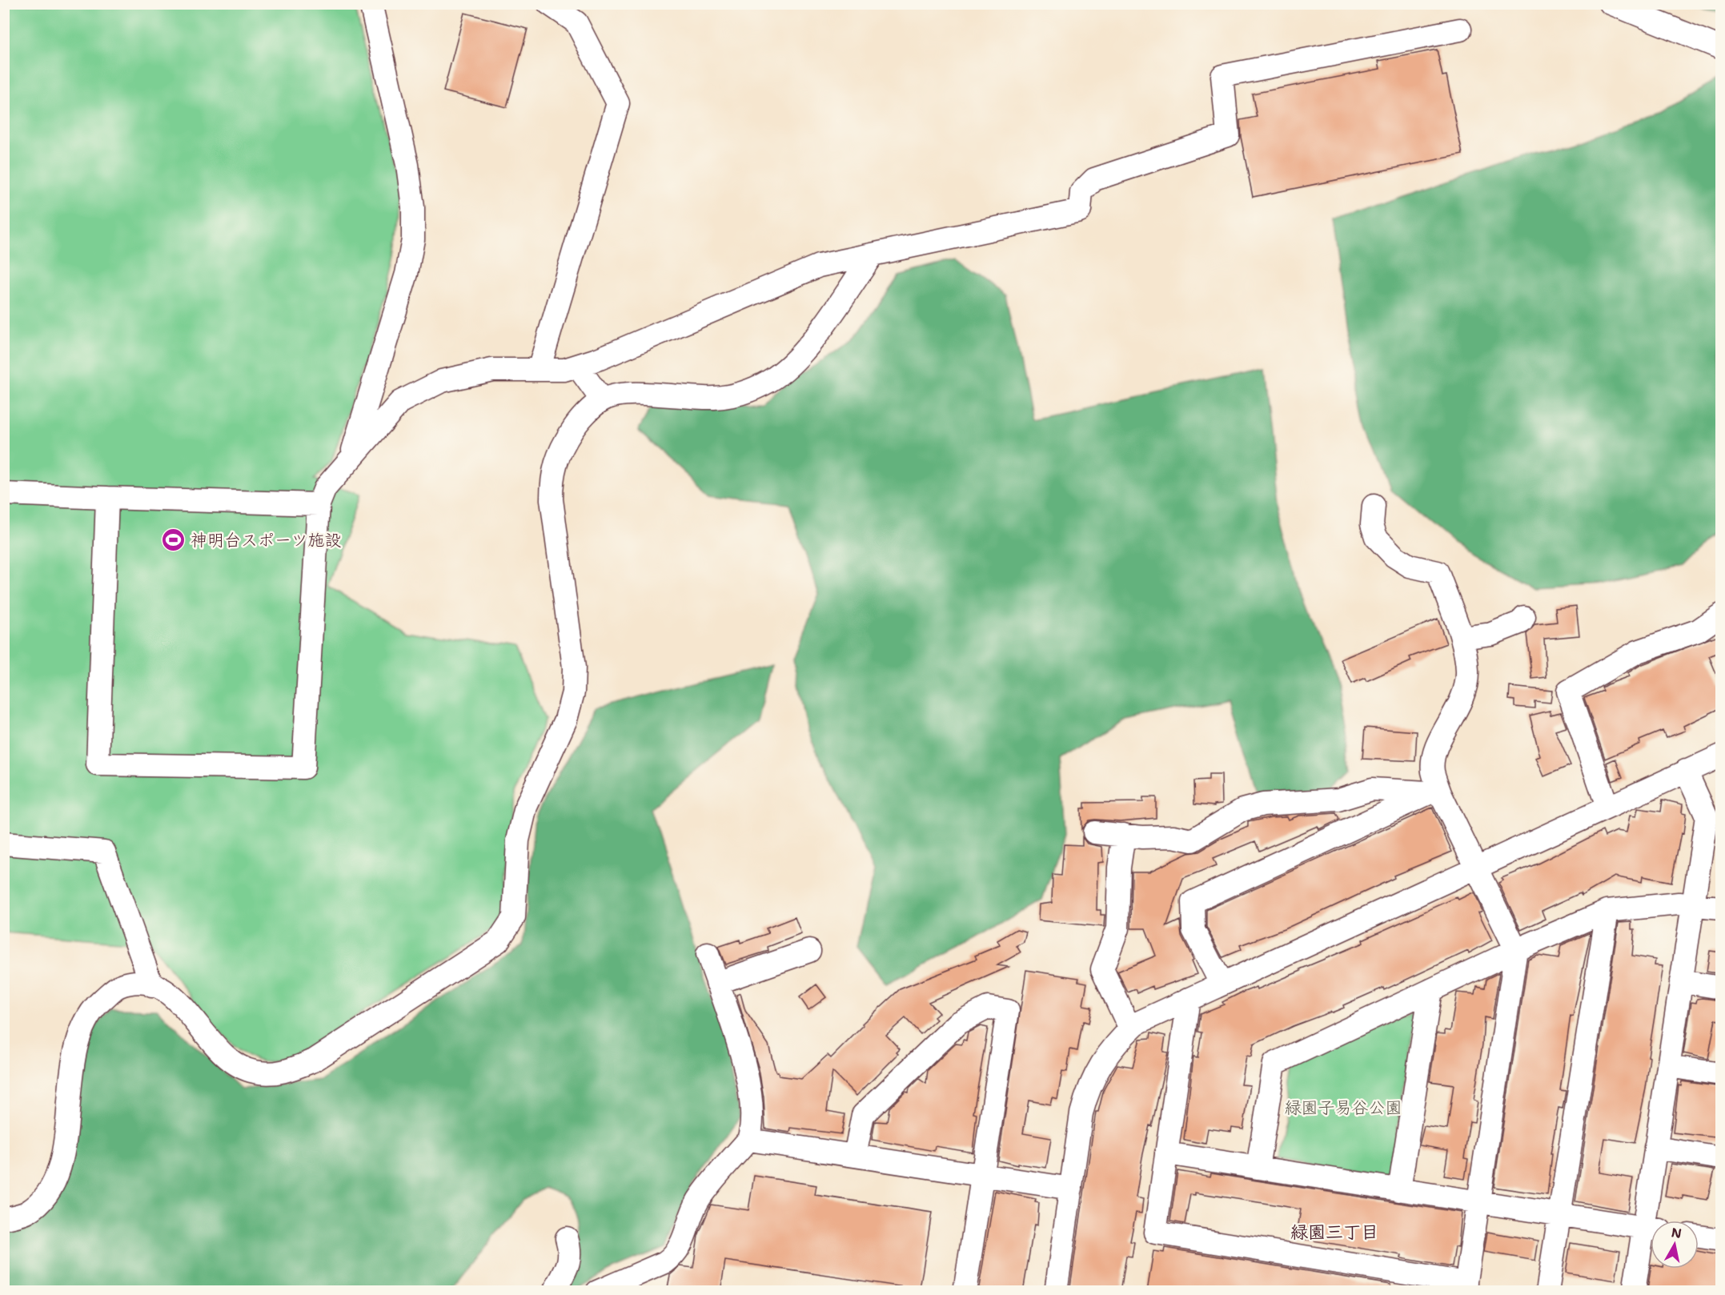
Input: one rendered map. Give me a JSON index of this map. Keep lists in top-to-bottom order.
{
  "districts": ["緑園三丁目"],
  "parks": ["緑園子易谷公園"],
  "places": {
    "sports": ["神明台スポーツ施設"]
  },
  "north": "top"
}
